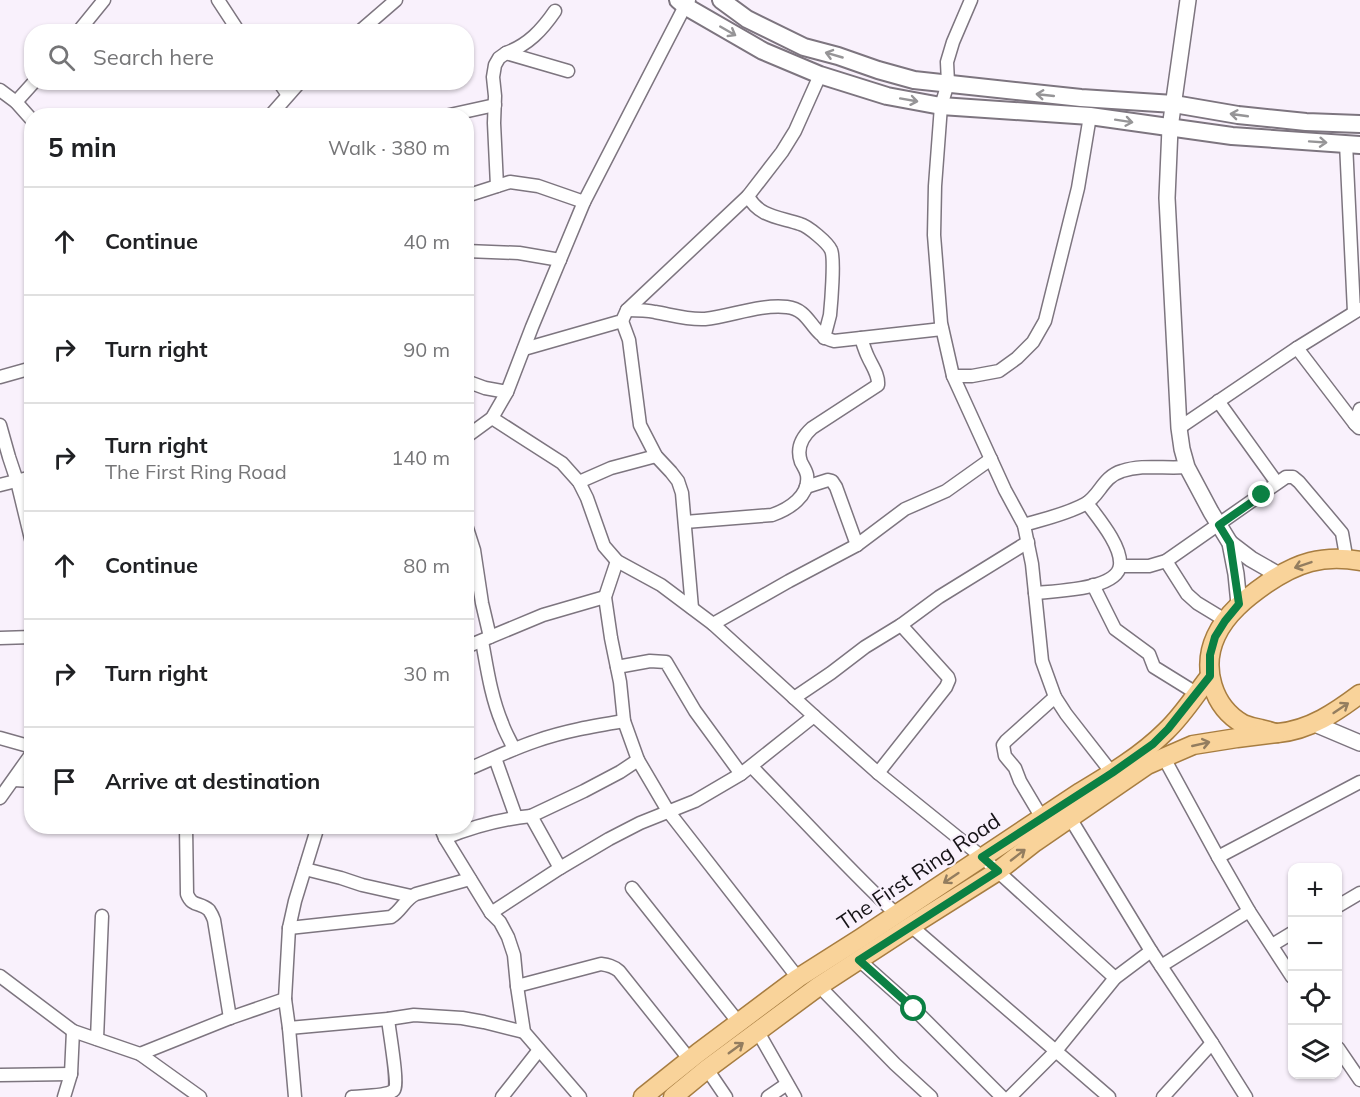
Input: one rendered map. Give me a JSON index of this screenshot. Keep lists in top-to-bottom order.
{
  "streets": {
    "main road": ["The First Ring Road"]
  },
  "page": {
    "search": "Search here",
    "heading": ["5 min", "Walk · 380 m"],
    "list": [
      ["Continue", "40 m"],
      ["Turn right", "90 m"],
      ["Turn right", "The First Ring Road", "140 m"],
      ["Continue", "80 m"],
      ["Turn right", "30 m"],
      "Arrive at destination"
    ],
    "map_buttons": ["+", "−"]
  }
}
